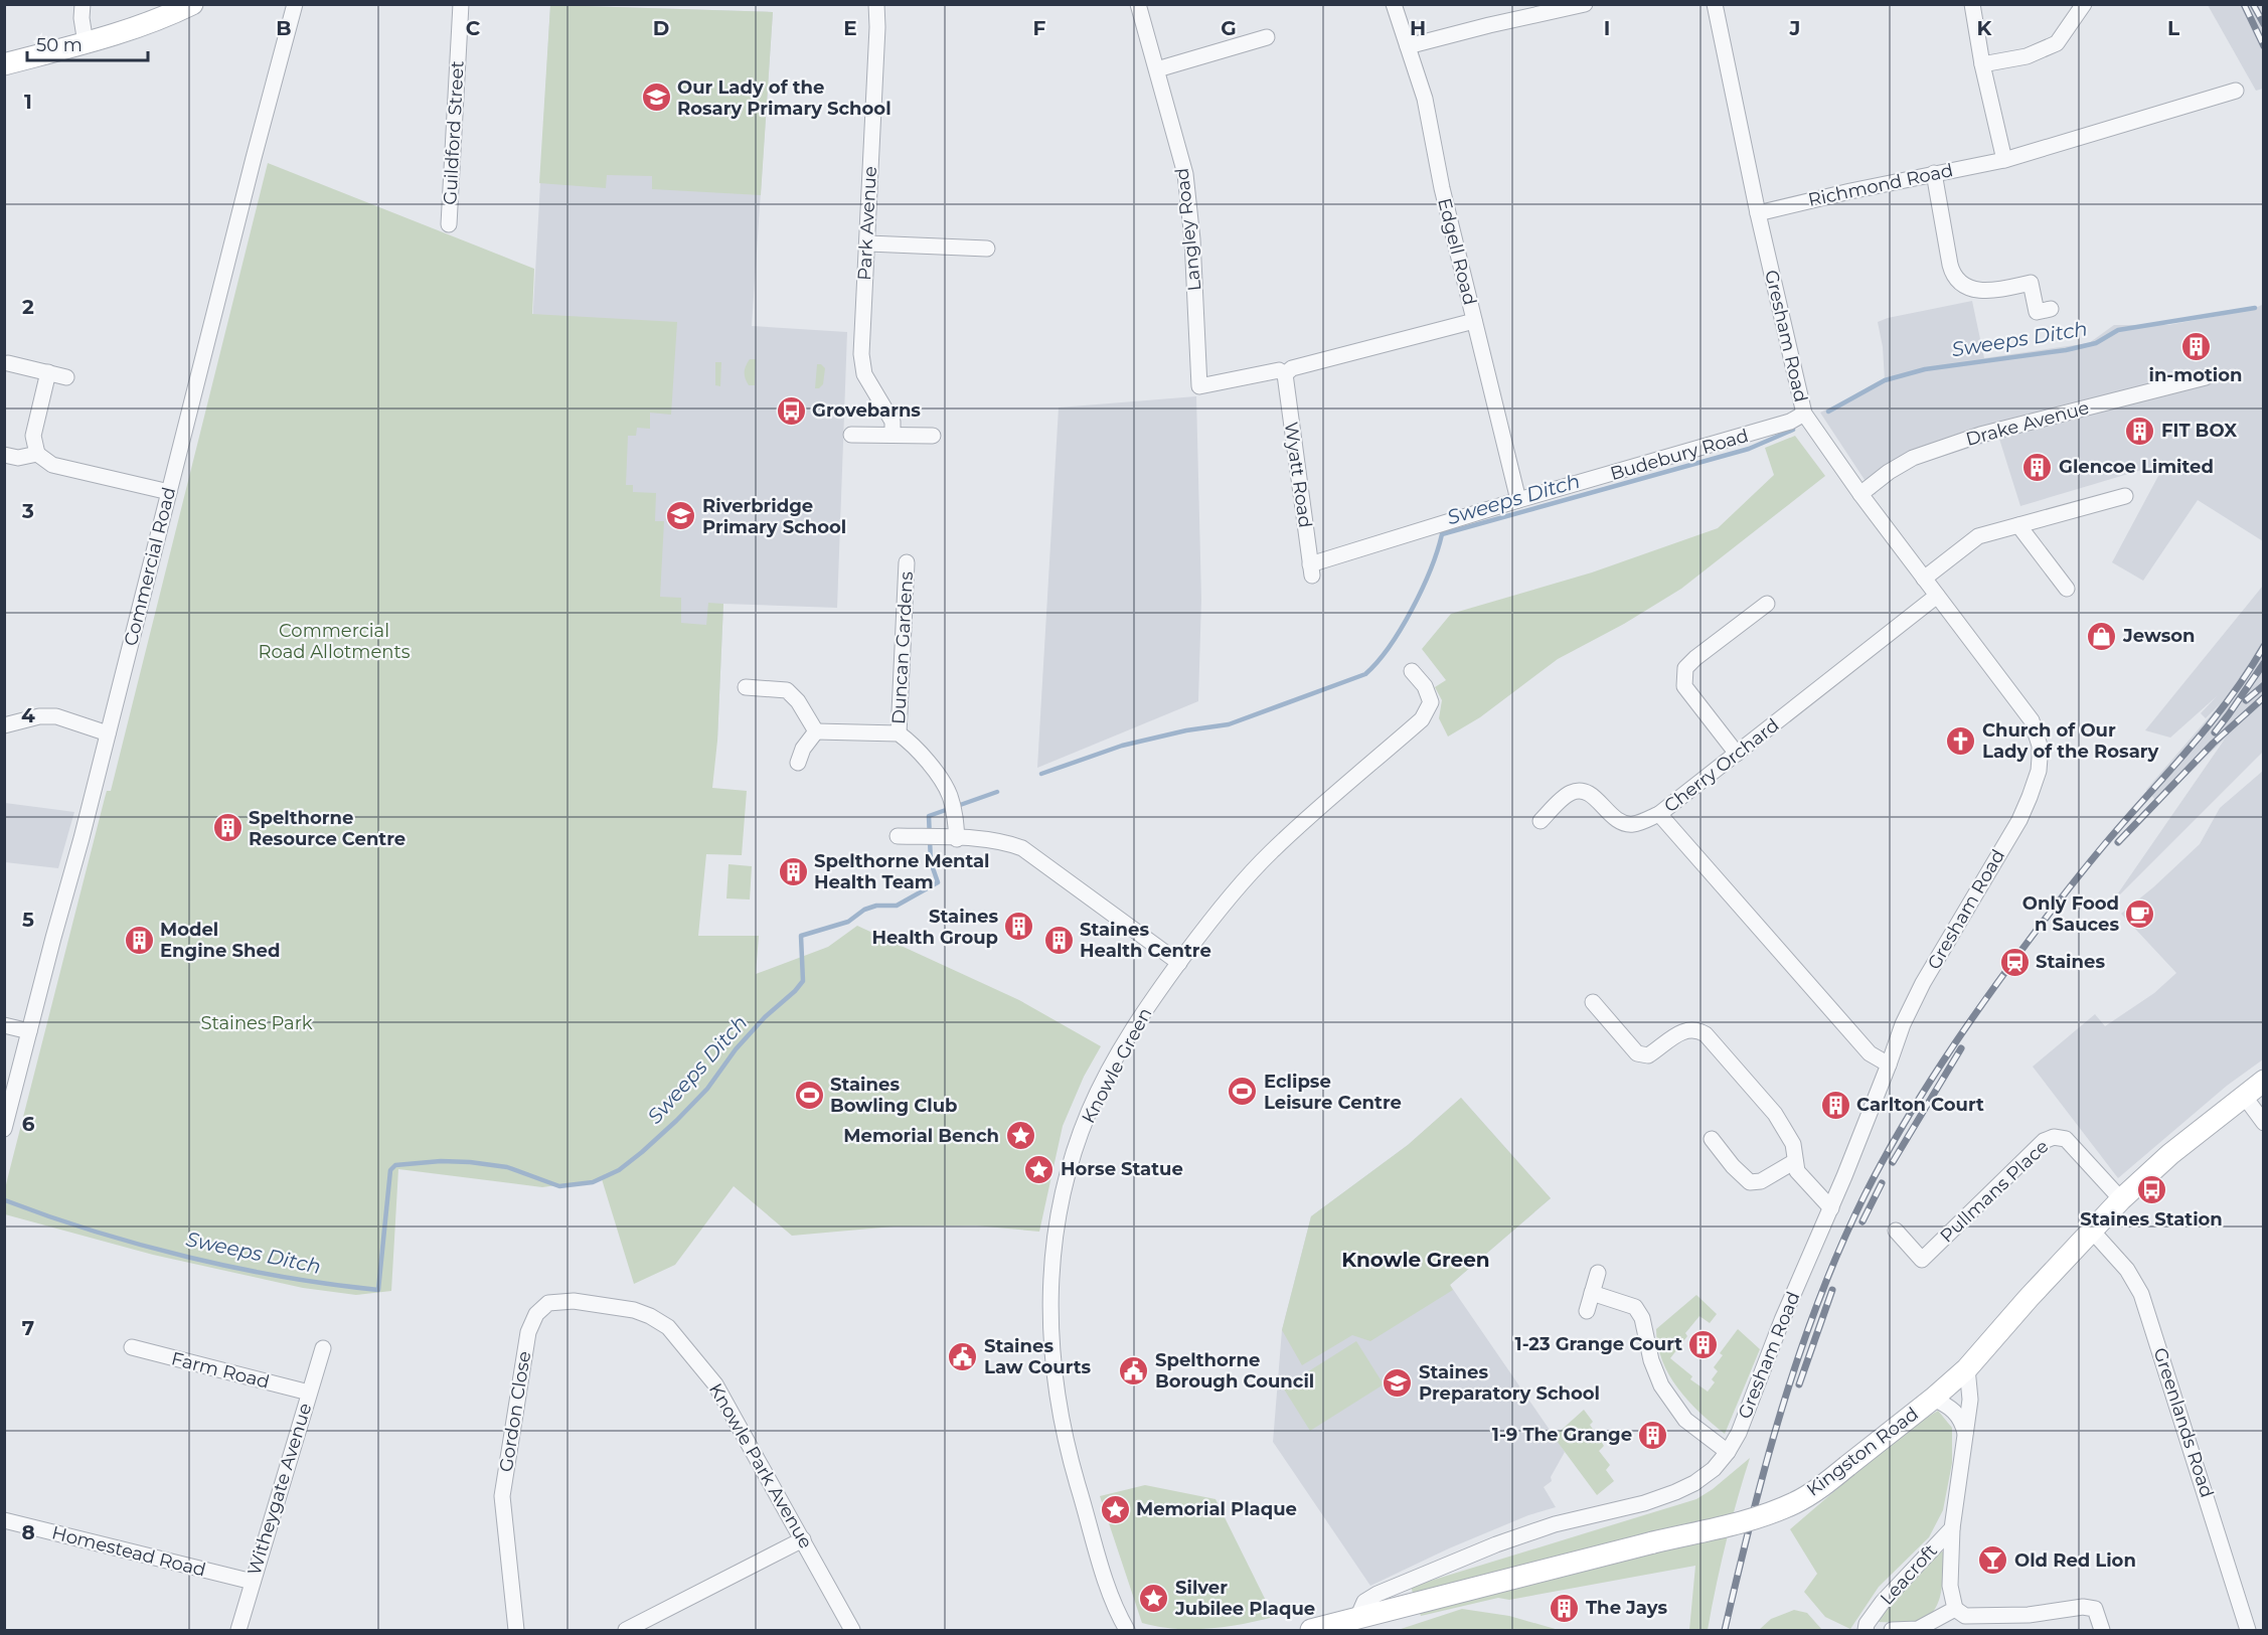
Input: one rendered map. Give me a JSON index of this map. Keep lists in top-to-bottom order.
{
  "streets": {
    "street": [
      "Guildford Street",
      "Richmond Road",
      "Park Avenue",
      "Langley Road",
      "Edgell Road",
      "Gresham Road",
      "Drake Avenue",
      "Budebury Road",
      "Wyatt Road",
      "Commercial Road",
      "Duncan Gardens",
      "Cherry Orchard",
      "Knowle Green",
      "Pullmans Place",
      "Farm Road",
      "Gordon Close",
      "Greenlands Road",
      "Kingston Road",
      "Knowle Park Avenue",
      "Witheygate Avenue",
      "Homestead Road",
      "Leacroft"
    ]
  },
  "crossings": [
    ["Richmond Road", "Gresham Road"],
    ["Langley Road", "Wyatt Road"],
    ["Edgell Road", "Budebury Road"],
    ["Gresham Road", "Drake Avenue"],
    ["Gresham Road", "Budebury Road"],
    ["Gresham Road", "Cherry Orchard"],
    ["Gresham Road", "Kingston Road"],
    ["Budebury Road", "Wyatt Road"],
    ["Pullmans Place", "Kingston Road"],
    ["Farm Road", "Witheygate Avenue"],
    ["Gordon Close", "Knowle Park Avenue"],
    ["Greenlands Road", "Kingston Road"],
    ["Kingston Road", "Leacroft"],
    ["Witheygate Avenue", "Homestead Road"]
  ],
  "districts": ["Knowle Green"],
  "water": ["Sweeps Ditch"],
  "parks": ["Commercial Road Allotments", "Staines Park"],
  "places": {
    "school or university": ["Our Lady of the Rosary Primary School", "Riverbridge Primary School", "Staines Preparatory School"],
    "building": [
      "in-motion",
      "FIT BOX",
      "Glencoe Limited",
      "Spelthorne Resource Centre",
      "Spelthorne Mental Health Team",
      "Staines Health Group",
      "Model Engine Shed",
      "Staines Health Centre",
      "Carlton Court",
      "1-23 Grange Court",
      "1-9 The Grange",
      "The Jays"
    ],
    "bus stop": ["Grovebarns", "Staines Station"],
    "shop": ["Jewson"],
    "church": ["Church of Our Lady of the Rosary"],
    "cafe": ["Only Food n Sauces"],
    "station": ["Staines"],
    "sports": ["Eclipse Leisure Centre", "Staines Bowling Club"],
    "place": [
      "Memorial Bench",
      "Horse Statue",
      "Memorial Plaque",
      "Silver Jubilee Plaque"
    ],
    "public building": ["Staines Law Courts", "Spelthorne Borough Council"],
    "bar": ["Old Red Lion"]
  },
  "scale_bar": "50 m",
  "grid": {
    "columns": [
      "B",
      "C",
      "D",
      "E",
      "F",
      "G",
      "H",
      "I",
      "J",
      "K",
      "L"
    ],
    "rows": [
      "1",
      "2",
      "3",
      "4",
      "5",
      "6",
      "7",
      "8"
    ]
  }
}
